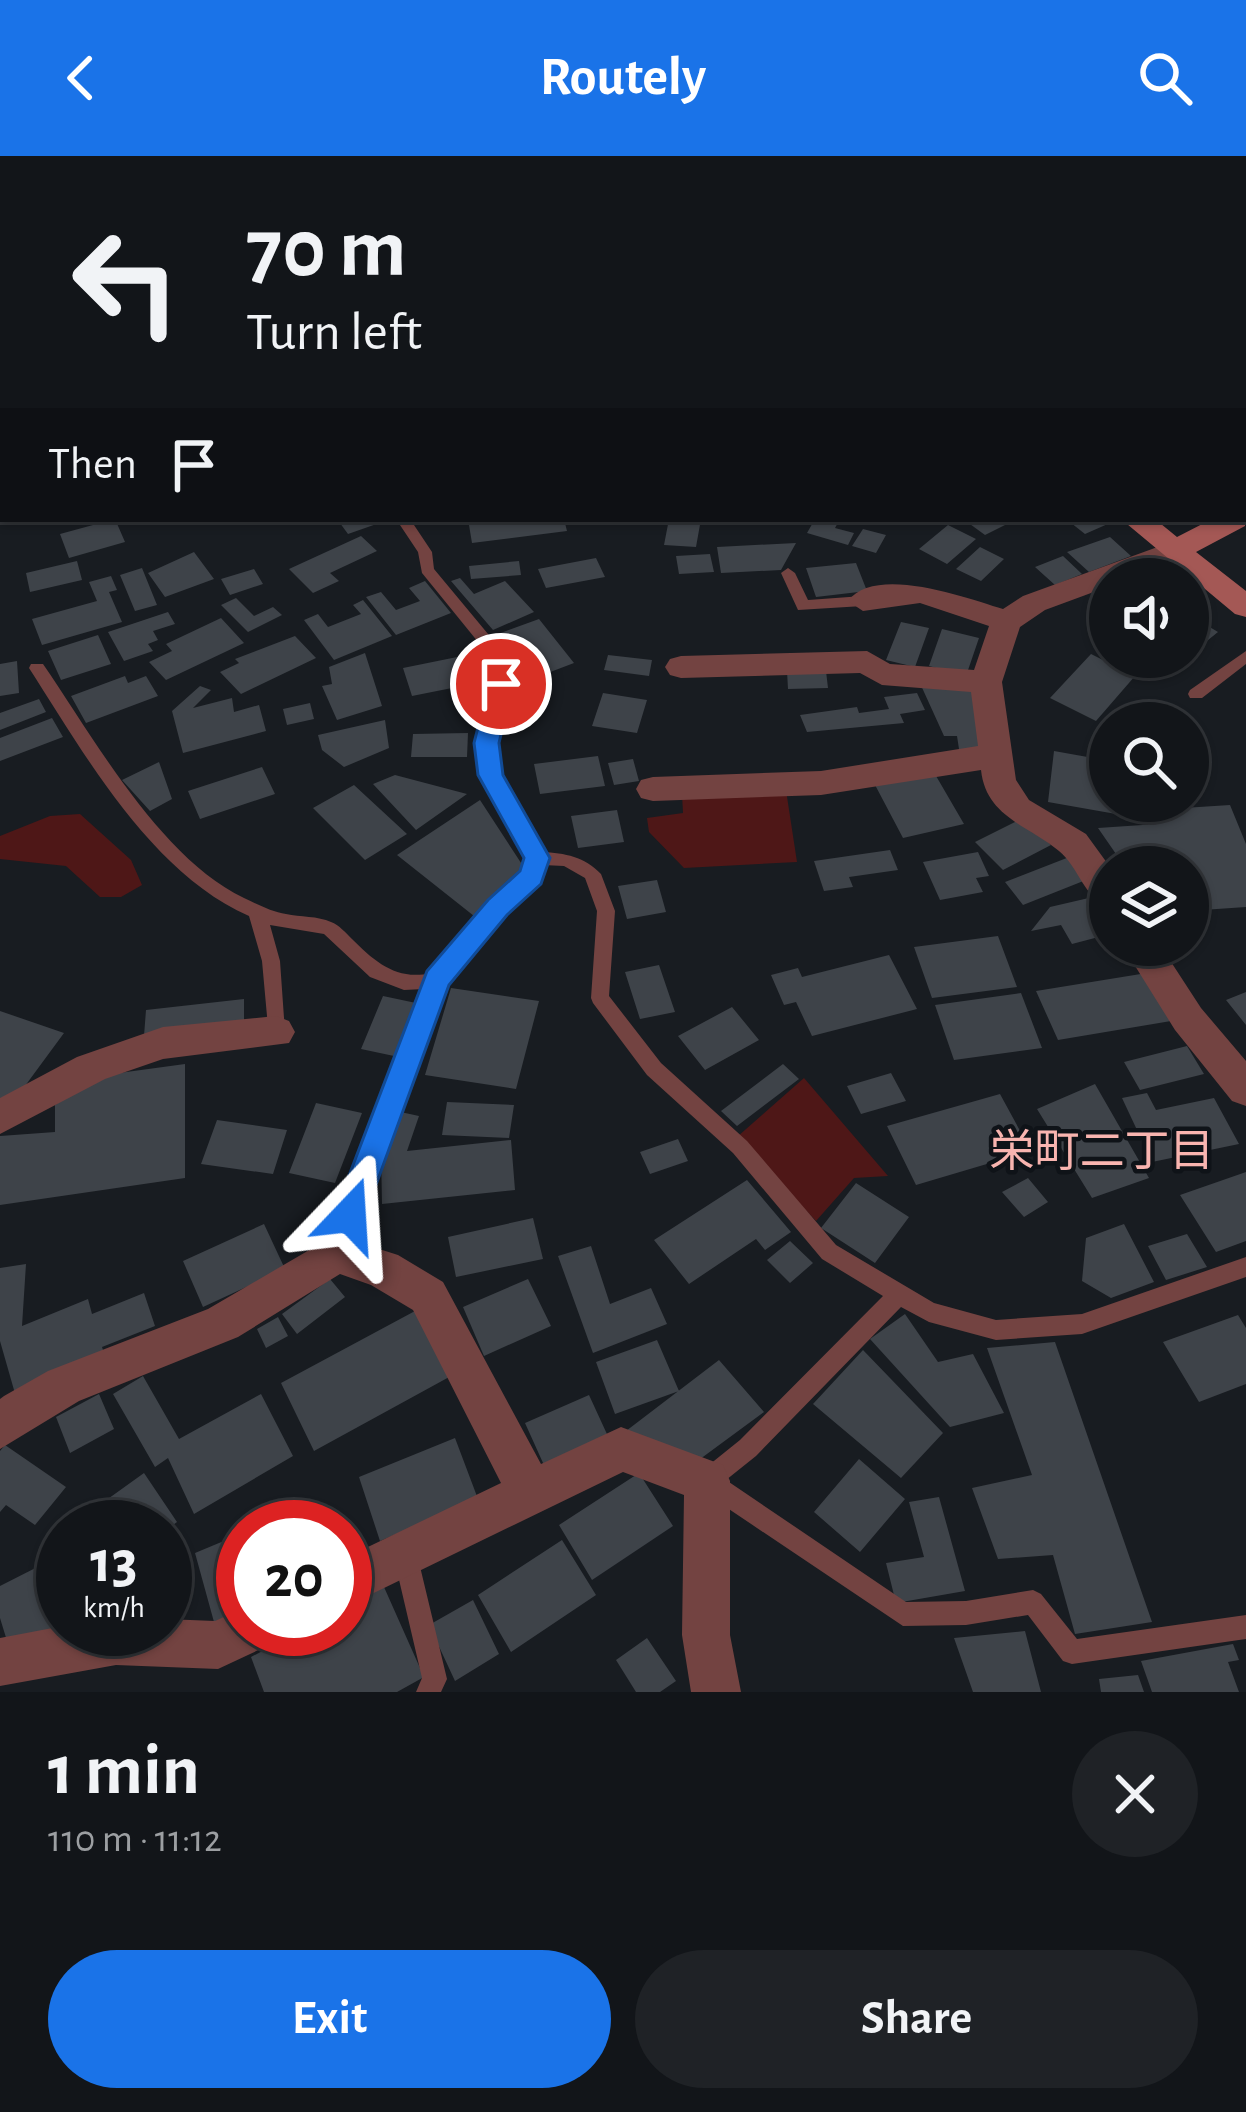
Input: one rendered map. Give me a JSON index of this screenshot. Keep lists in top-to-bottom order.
{
  "districts": ["栄町二丁目"],
  "page": {
    "header": "Routely",
    "turn": ["70 m", "Turn left"],
    "then": "Then",
    "speed": "13 km/h",
    "limit": "20",
    "heading": ["1 min", "110 m · 11:12"],
    "buttons": ["Exit", "Share"]
  }
}
